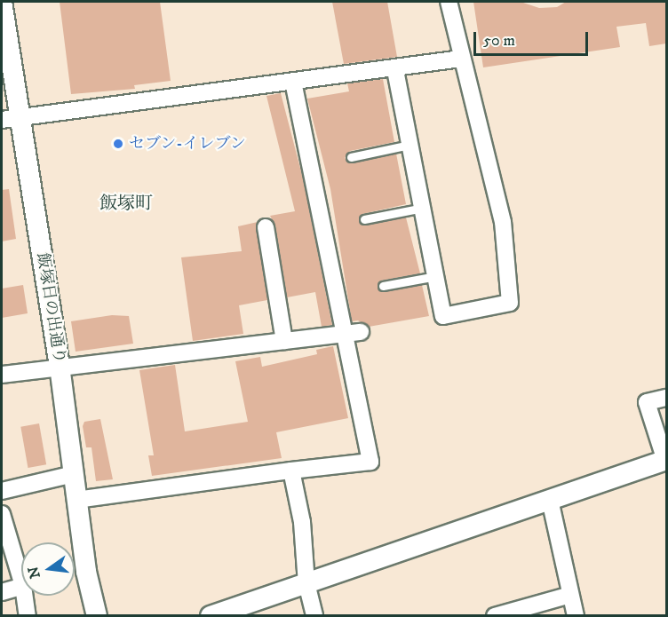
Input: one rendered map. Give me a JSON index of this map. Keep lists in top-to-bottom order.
{
  "streets": {
    "street": ["飯塚日の出通り"]
  },
  "districts": ["飯塚町"],
  "places": ["セブン-イレブン"],
  "scale_bar": "50 m",
  "north": "left"
}
